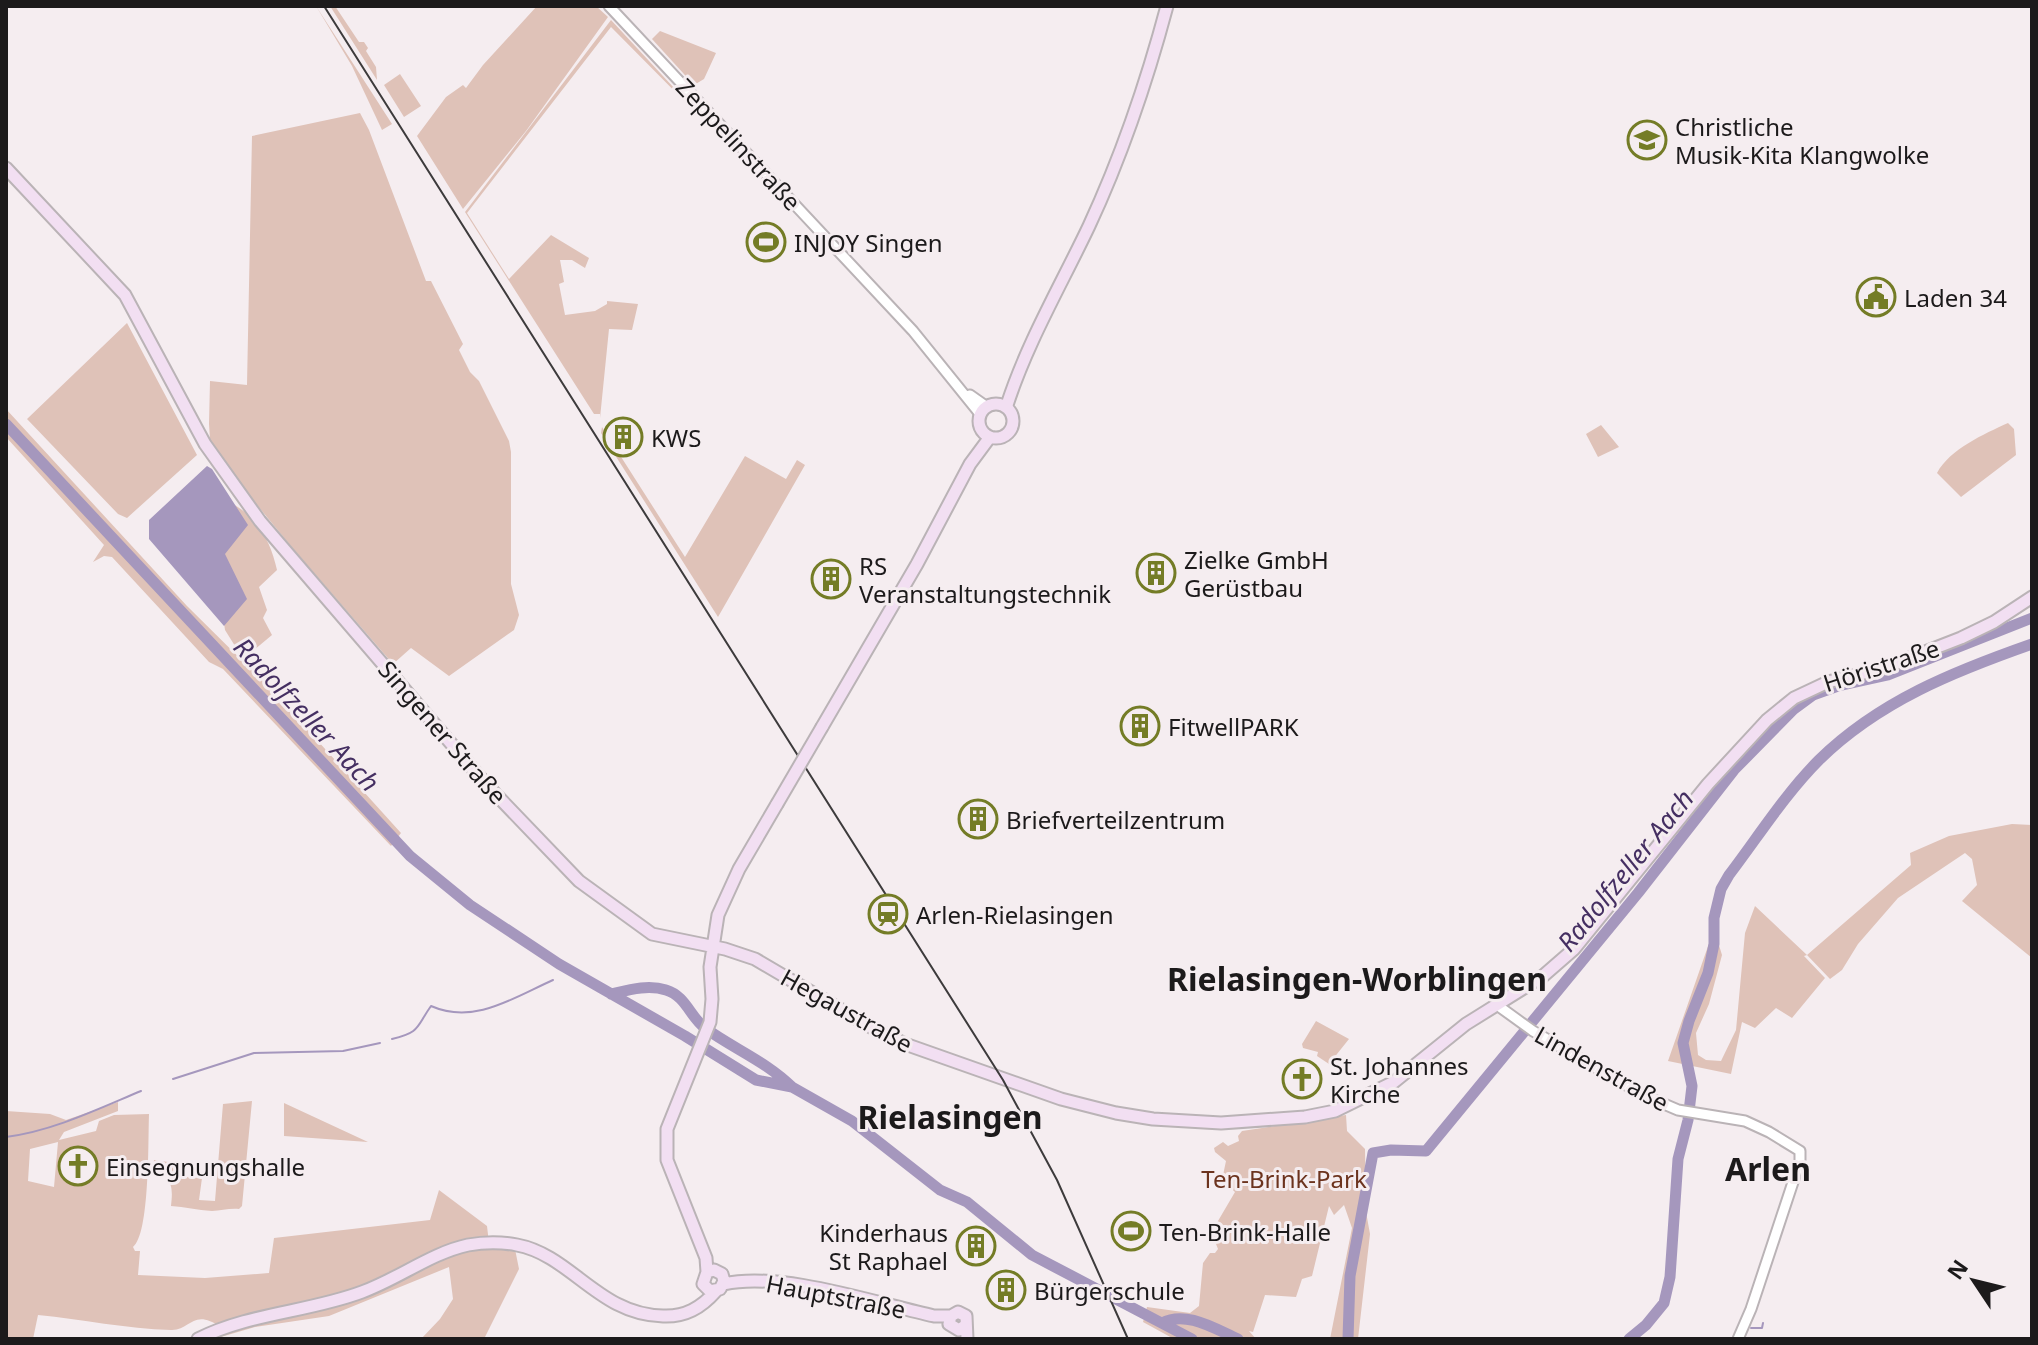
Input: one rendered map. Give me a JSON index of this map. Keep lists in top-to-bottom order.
{
  "streets": {
    "main road": [
      "Höristraße",
      "Singener Straße",
      "Hegaustraße",
      "Hauptstraße"
    ],
    "street": ["Zeppelinstraße", "Lindenstraße"]
  },
  "crossings": [
    ["Höristraße", "Hegaustraße"],
    ["Singener Straße", "Hegaustraße"],
    ["Hegaustraße", "Lindenstraße"]
  ],
  "districts": ["Rielasingen-Worblingen", "Rielasingen", "Arlen"],
  "water": ["Radolfzeller Aach"],
  "parks": ["Ten-Brink-Park"],
  "places": {
    "school or university": ["Christliche Musik-Kita Klangwolke"],
    "sports": ["INJOY Singen", "Ten-Brink-Halle"],
    "public building": ["Laden 34"],
    "building": [
      "KWS",
      "Zielke GmbH Gerüstbau",
      "RS Veranstaltungstechnik",
      "FitwellPARK",
      "Briefverteilzentrum",
      "Kinderhaus St Raphael",
      "Bürgerschule"
    ],
    "station": ["Arlen-Rielasingen"],
    "church": ["St. Johannes Kirche", "Einsegnungshalle"]
  },
  "north": "top left"
}
